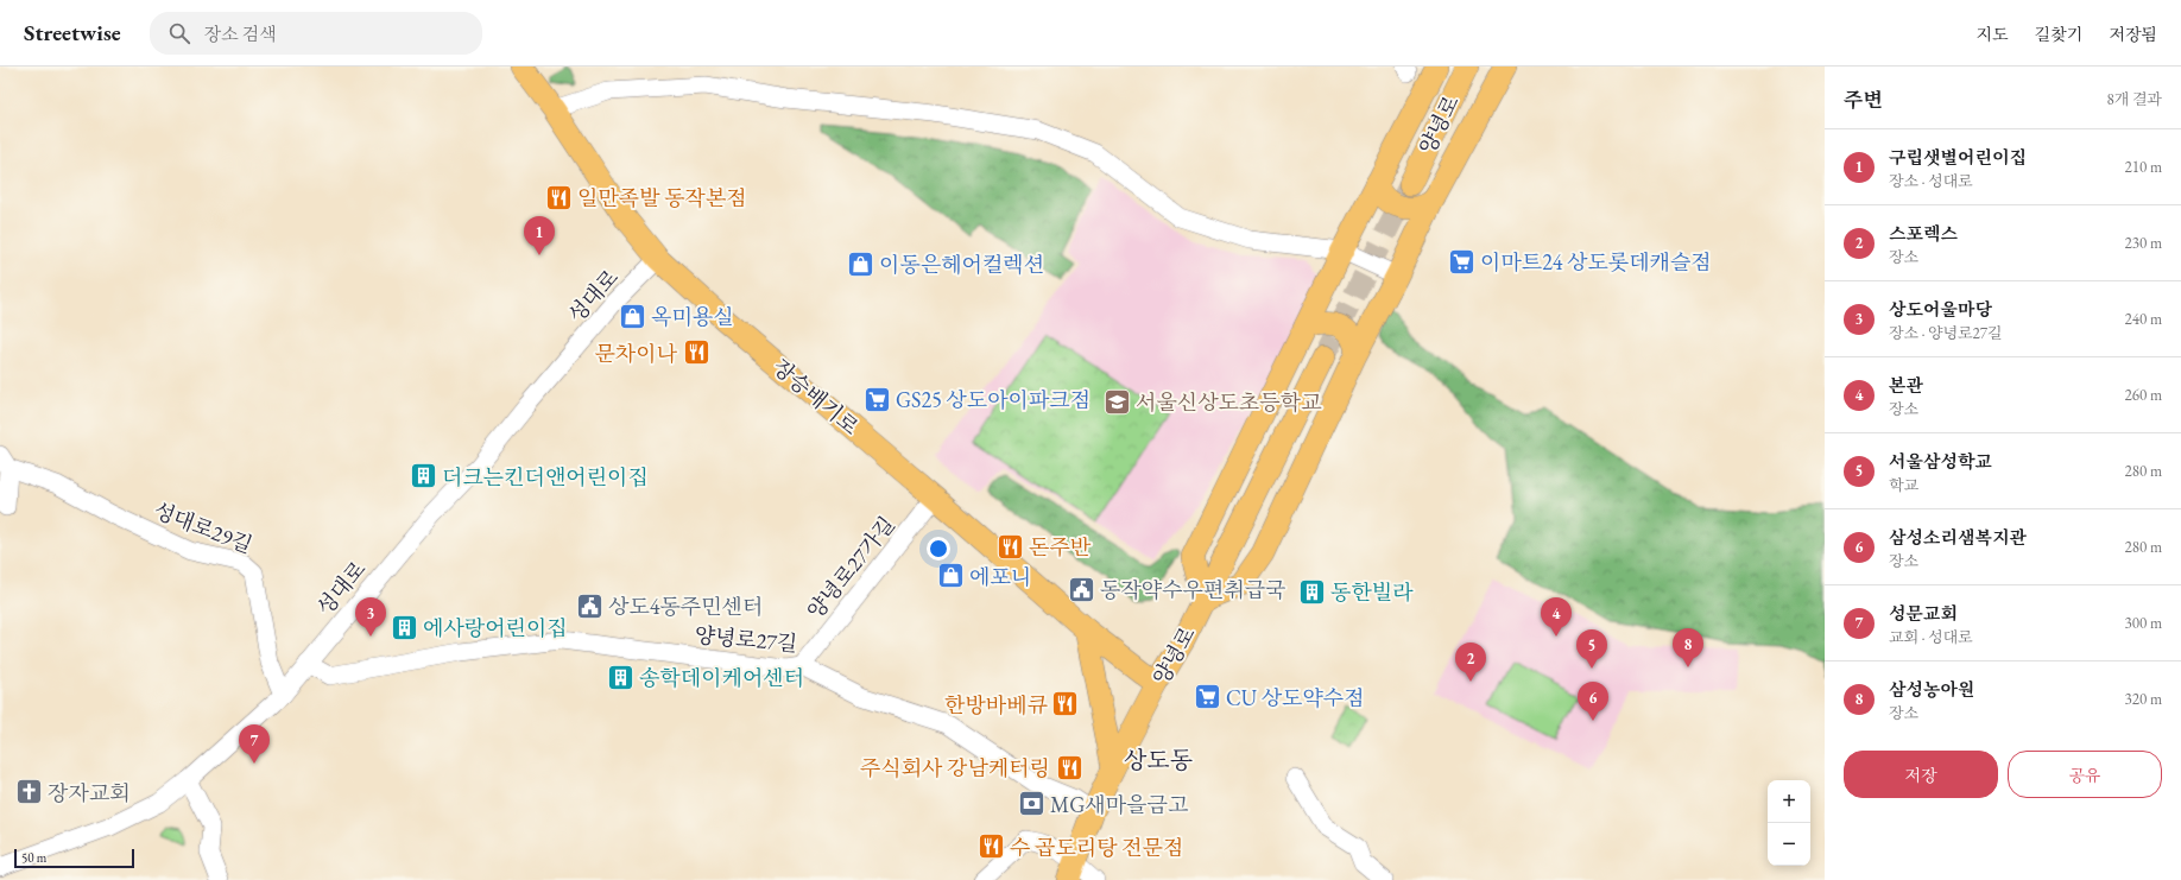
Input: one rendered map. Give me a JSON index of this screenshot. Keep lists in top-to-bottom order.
{
  "streets": {
    "main road": ["양녕로", "장승배기로"],
    "street": [
      "성대로",
      "성대로29길",
      "양녕로27가길",
      "양녕로27길"
    ]
  },
  "crossings": [
    ["양녕로", "장승배기로"],
    ["양녕로", "양녕로27길"],
    ["성대로", "장승배기로"],
    ["성대로", "성대로29길"],
    ["성대로", "양녕로27길"],
    ["장승배기로", "양녕로27가길"],
    ["양녕로27가길", "양녕로27길"]
  ],
  "districts": ["상도동"],
  "places": {
    "restaurant": [
      "일만족발 동작본점",
      "문차이나",
      "돈주반",
      "한방바베큐",
      "주식회사 강남케터링",
      "수 곱도리탕 전문점"
    ],
    "supermarket": ["이마트24 상도롯데캐슬점", "GS25 상도아이파크점", "CU 상도약수점"],
    "shop": ["이동은헤어컬렉션", "옥미용실", "에포니"],
    "school or university": ["서울신상도초등학교"],
    "building": [
      "더크는킨더앤어린이집",
      "동한빌라",
      "에사랑어린이집",
      "송학데이케어센터"
    ],
    "public building": ["동작약수우편취급국", "상도4동주민센터"],
    "church": ["장자교회"],
    "bank": ["MG새마을금고"]
  },
  "scale_bar": "50 m",
  "page": {
    "header": "Streetwise",
    "search": "장소 검색",
    "nav": ["지도", "길찾기", "저장됨"],
    "heading": ["주변", "8개 결과"],
    "list": [
      {
        "mark": "1",
        "name": "구립샛별어린이집",
        "note": "장소 · 성대로",
        "value": "210 m"
      },
      {
        "mark": "2",
        "name": "스포렉스",
        "note": "장소",
        "value": "230 m"
      },
      {
        "mark": "3",
        "name": "상도어울마당",
        "note": "장소 · 양녕로27길",
        "value": "240 m"
      },
      {
        "mark": "4",
        "name": "본관",
        "note": "장소",
        "value": "260 m"
      },
      {
        "mark": "5",
        "name": "서울삼성학교",
        "note": "학교",
        "value": "280 m"
      },
      {
        "mark": "6",
        "name": "삼성소리샘복지관",
        "note": "장소",
        "value": "280 m"
      },
      {
        "mark": "7",
        "name": "성문교회",
        "note": "교회 · 성대로",
        "value": "300 m"
      },
      {
        "mark": "8",
        "name": "삼성농아원",
        "note": "장소",
        "value": "320 m"
      }
    ],
    "pins": [
      "1",
      "3",
      "4",
      "8",
      "5",
      "2",
      "6",
      "7"
    ],
    "buttons": ["저장", "공유"],
    "map_buttons": ["+", "−"],
    "scale": "50 m"
  }
}
